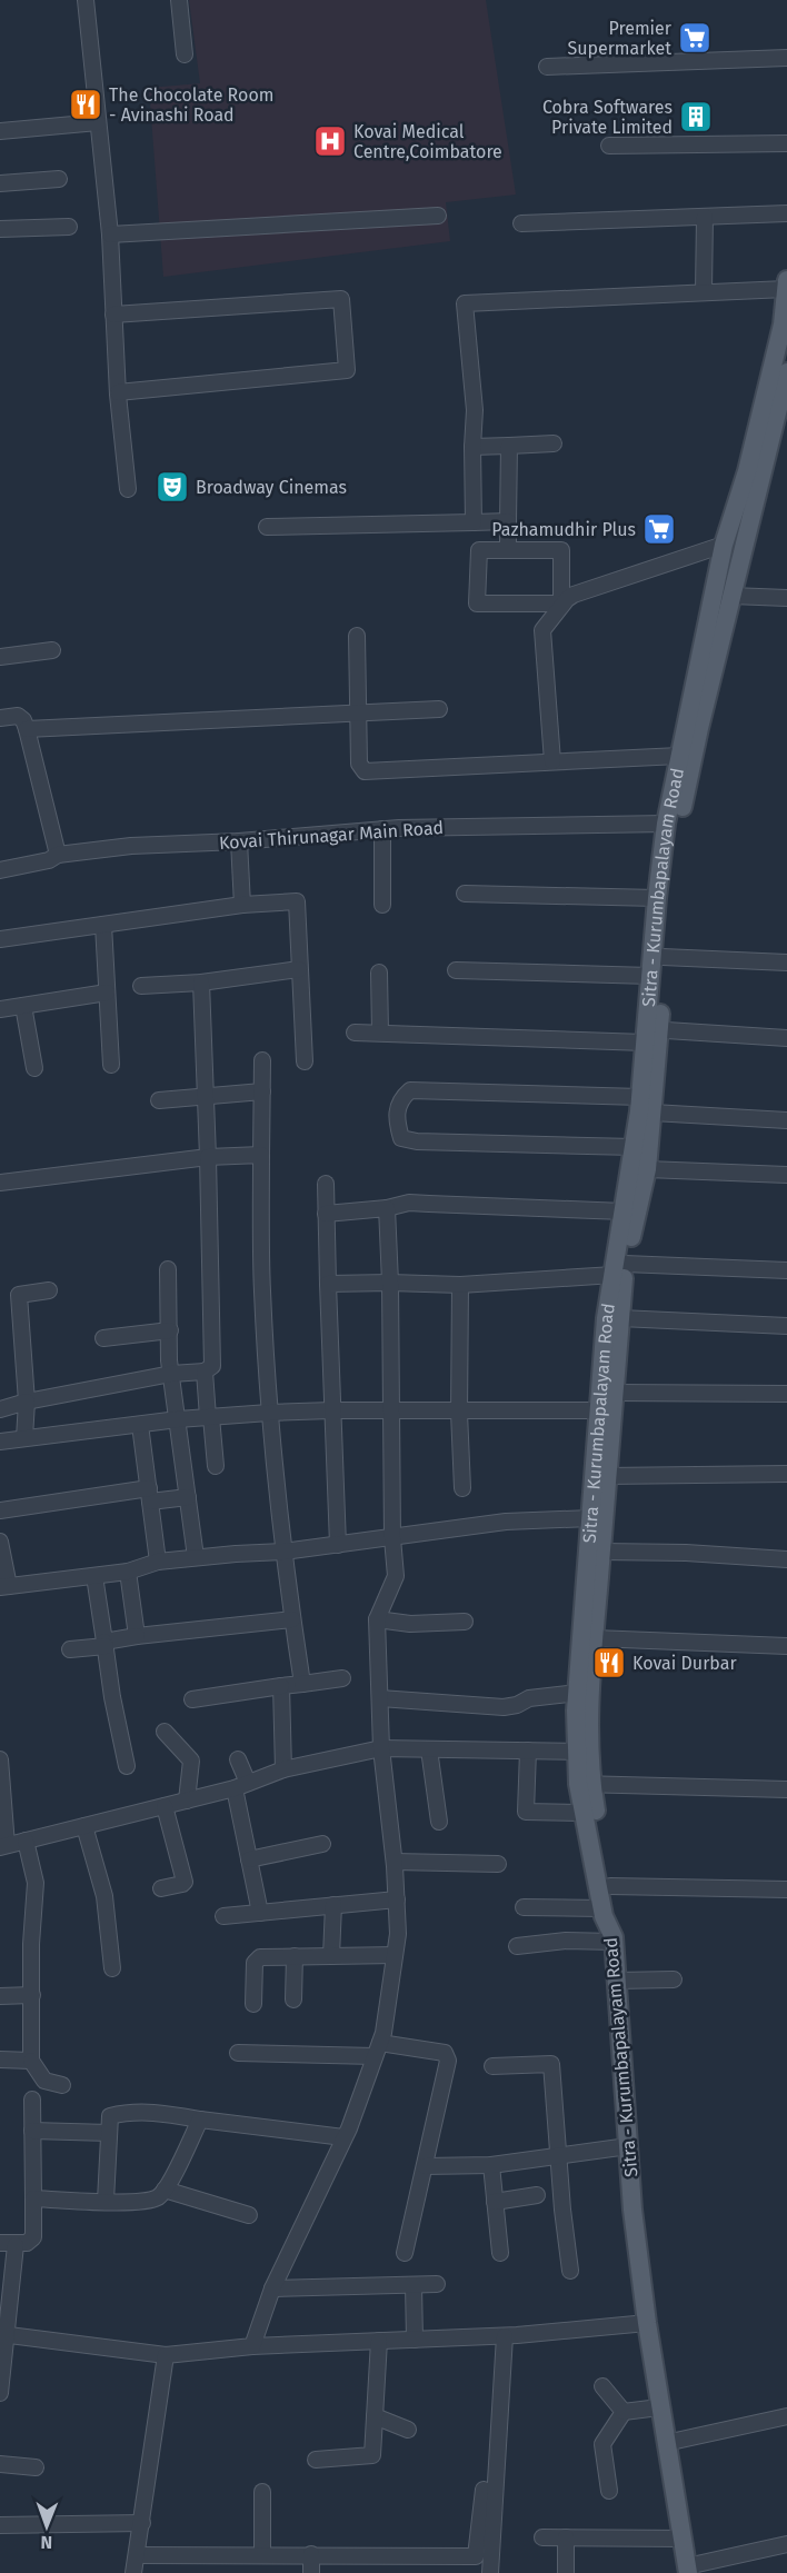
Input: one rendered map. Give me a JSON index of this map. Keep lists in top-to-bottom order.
{
  "streets": {
    "main road": ["Sitra - Kurumbapalayam Road"],
    "street": ["Kovai Thirunagar Main Road"]
  },
  "crossings": [
    ["Kovai Thirunagar Main Road", "Sitra - Kurumbapalayam Road"]
  ],
  "places": {
    "supermarket": ["Premier Supermarket", "Pazhamudhir Plus"],
    "restaurant": ["The Chocolate Room - Avinashi Road", "Kovai Durbar"],
    "building": ["Cobra Softwares Private Limited"],
    "hospital": ["Kovai Medical Centre,Coimbatore"],
    "theatre": ["Broadway Cinemas"]
  },
  "north": "bottom"
}
